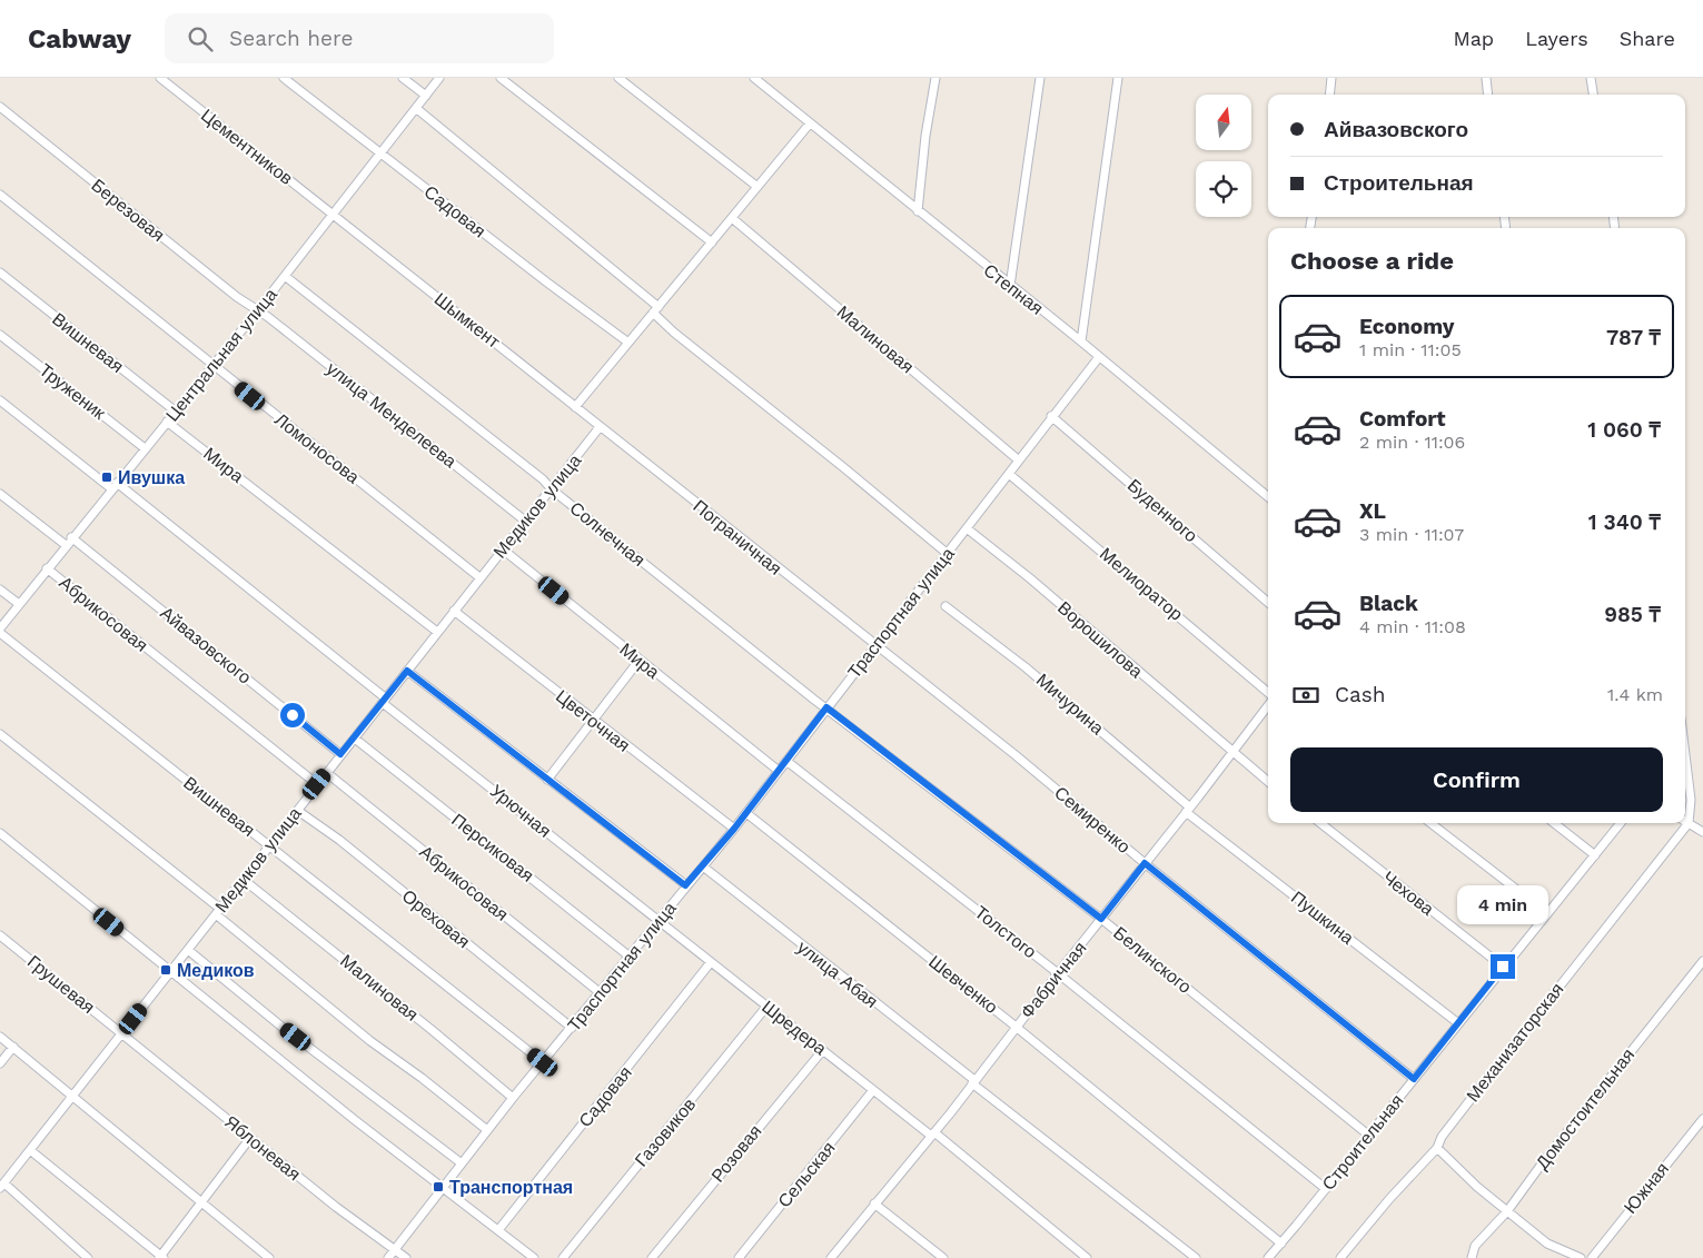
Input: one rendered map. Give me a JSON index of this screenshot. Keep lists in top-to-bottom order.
{
  "streets": {
    "street": [
      "Цементников",
      "Березовая",
      "Садовая",
      "Степная",
      "Шымкент",
      "Малиновая",
      "Вишневая",
      "Центральная улица",
      "Труженик",
      "улица Менделеева",
      "Ломоносова",
      "Мира",
      "Медиков улица",
      "Буденного",
      "Солнечная",
      "Пограничная",
      "Мелиоратор",
      "Траспортная улица",
      "Абрикосовая",
      "Ворошилова",
      "Айвазовского",
      "Мичурина",
      "Цветочная",
      "Урючная",
      "Семиренко",
      "Персиковая",
      "Чехова",
      "Пушкина",
      "Ореховая",
      "Толстого",
      "Белинского",
      "улица Абая",
      "Фабричная",
      "Грушевая",
      "Шевченко",
      "Шредера",
      "Механизаторская",
      "Домостоительная",
      "Газовиков",
      "Строительная",
      "Яблоневая",
      "Розовая",
      "Сельская",
      "Южная"
    ]
  },
  "crossings": [
    ["Цементников", "Шымкент"],
    ["Цементников", "Центральная улица"],
    ["Березовая", "Центральная улица"],
    ["Березовая", "улица Менделеева"],
    ["Садовая", "Центральная улица"],
    ["Садовая", "Шредера"],
    ["Степная", "Траспортная улица"],
    ["Шымкент", "Центральная улица"],
    ["Шымкент", "Медиков улица"],
    ["Шымкент", "Пограничная"],
    ["Малиновая", "Медиков улица"],
    ["Малиновая", "Траспортная улица"],
    ["Вишневая", "Центральная улица"],
    ["Вишневая", "Медиков улица"],
    ["Вишневая", "Траспортная улица"],
    ["Центральная улица", "Труженик"],
    ["Центральная улица", "улица Менделеева"],
    ["Центральная улица", "Ломоносова"],
    ["Центральная улица", "Мира"],
    ["Центральная улица", "Солнечная"],
    ["Центральная улица", "Абрикосовая"],
    ["Центральная улица", "Айвазовского"],
    ["улица Менделеева", "Медиков улица"],
    ["Ломоносова", "Медиков улица"],
    ["Мира", "Медиков улица"],
    ["Мира", "Траспортная улица"],
    ["Медиков улица", "Солнечная"],
    ["Медиков улица", "Пограничная"],
    ["Медиков улица", "Абрикосовая"],
    ["Медиков улица", "Айвазовского"],
    ["Медиков улица", "Цветочная"],
    ["Медиков улица", "Урючная"],
    ["Медиков улица", "Персиковая"],
    ["Медиков улица", "Ореховая"],
    ["Медиков улица", "Грушевая"],
    ["Медиков улица", "Яблоневая"],
    ["Буденного", "Траспортная улица"],
    ["Солнечная", "Траспортная улица"],
    ["Солнечная", "Белинского"],
    ["Пограничная", "Траспортная улица"],
    ["Пограничная", "Семиренко"],
    ["Мелиоратор", "Траспортная улица"],
    ["Траспортная улица", "Абрикосовая"],
    ["Траспортная улица", "Ворошилова"],
    ["Траспортная улица", "Цветочная"],
    ["Траспортная улица", "Урючная"],
    ["Траспортная улица", "Семиренко"],
    ["Траспортная улица", "Персиковая"],
    ["Траспортная улица", "Ореховая"],
    ["Траспортная улица", "Толстого"],
    ["Траспортная улица", "Белинского"],
    ["Траспортная улица", "улица Абая"],
    ["Траспортная улица", "Шевченко"],
    ["Траспортная улица", "Шредера"],
    ["Траспортная улица", "Яблоневая"],
    ["Ворошилова", "Фабричная"],
    ["Мичурина", "Пушкина"],
    ["Мичурина", "Фабричная"],
    ["Урючная", "Шредера"],
    ["Семиренко", "Фабричная"],
    ["Семиренко", "Строительная"],
    ["Чехова", "Строительная"],
    ["Пушкина", "Фабричная"],
    ["Пушкина", "Строительная"],
    ["Толстого", "Фабричная"],
    ["Толстого", "Строительная"],
    ["Белинского", "Фабричная"],
    ["Белинского", "Строительная"],
    ["улица Абая", "Фабричная"],
    ["Фабричная", "Шевченко"],
    ["Фабричная", "Шредера"],
    ["Грушевая", "Яблоневая"],
    ["Шевченко", "Строительная"],
    ["Шредера", "Газовиков"],
    ["Шредера", "Розовая"],
    ["Шредера", "Сельская"]
  ],
  "places": {
    "transit": ["Ивушка", "Медиков", "Транспортная"]
  },
  "north": "top",
  "page": {
    "header": "Cabway",
    "search": "Search here",
    "nav": ["Map", "Layers", "Share"],
    "banner": ["Айвазовского", "Строительная"],
    "heading": "Choose a ride",
    "list": [
      {
        "name": "Economy",
        "note": "1 min · 11:05",
        "value": "787 ₸"
      },
      {
        "name": "Comfort",
        "note": "2 min · 11:06",
        "value": "1 060 ₸"
      },
      {
        "name": "XL",
        "note": "3 min · 11:07",
        "value": "1 340 ₸"
      },
      {
        "name": "Black",
        "note": "4 min · 11:08",
        "value": "985 ₸"
      }
    ],
    "pay": ["Cash", "1.4 km"],
    "buttons": "Confirm",
    "bubble": "4 min"
  }
}
